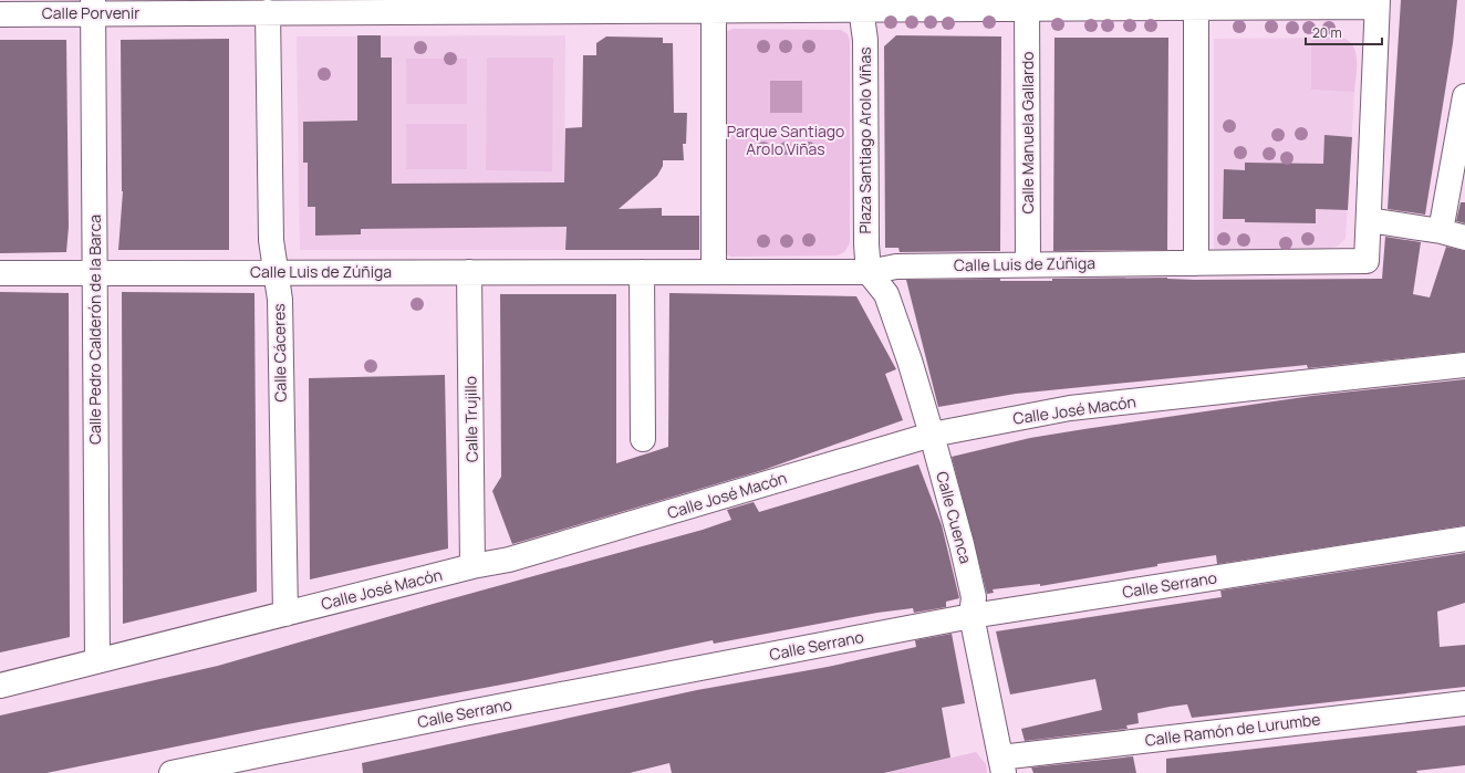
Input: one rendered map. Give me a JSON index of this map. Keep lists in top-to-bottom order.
{
  "streets": {
    "street": [
      "Calle Porvenir",
      "Calle Manuela Gallardo",
      "Plaza Santiago Arolo Viñas",
      "Calle Luis de Zúñiga",
      "Calle Pedro Calderón de la Barca",
      "Calle Cáceres",
      "Calle José Macón",
      "Calle Trujillo",
      "Calle Cuenca",
      "Calle Serrano",
      "Calle Ramón de Lurumbe"
    ]
  },
  "crossings": [
    ["Calle Porvenir", "Calle Manuela Gallardo"],
    ["Calle Porvenir", "Plaza Santiago Arolo Viñas"],
    ["Calle Porvenir", "Calle Pedro Calderón de la Barca"],
    ["Calle Porvenir", "Calle Cáceres"],
    ["Calle Manuela Gallardo", "Calle Luis de Zúñiga"],
    ["Plaza Santiago Arolo Viñas", "Calle Luis de Zúñiga"],
    ["Plaza Santiago Arolo Viñas", "Calle Cuenca"],
    ["Calle Luis de Zúñiga", "Calle Pedro Calderón de la Barca"],
    ["Calle Luis de Zúñiga", "Calle Cáceres"],
    ["Calle Luis de Zúñiga", "Calle Trujillo"],
    ["Calle Luis de Zúñiga", "Calle Cuenca"],
    ["Calle Pedro Calderón de la Barca", "Calle José Macón"],
    ["Calle Cáceres", "Calle José Macón"],
    ["Calle José Macón", "Calle Trujillo"],
    ["Calle José Macón", "Calle Cuenca"],
    ["Calle Cuenca", "Calle Serrano"],
    ["Calle Cuenca", "Calle Ramón de Lurumbe"]
  ],
  "parks": ["Parque Santiago Arolo Viñas"],
  "scale_bar": "20 m"
}
